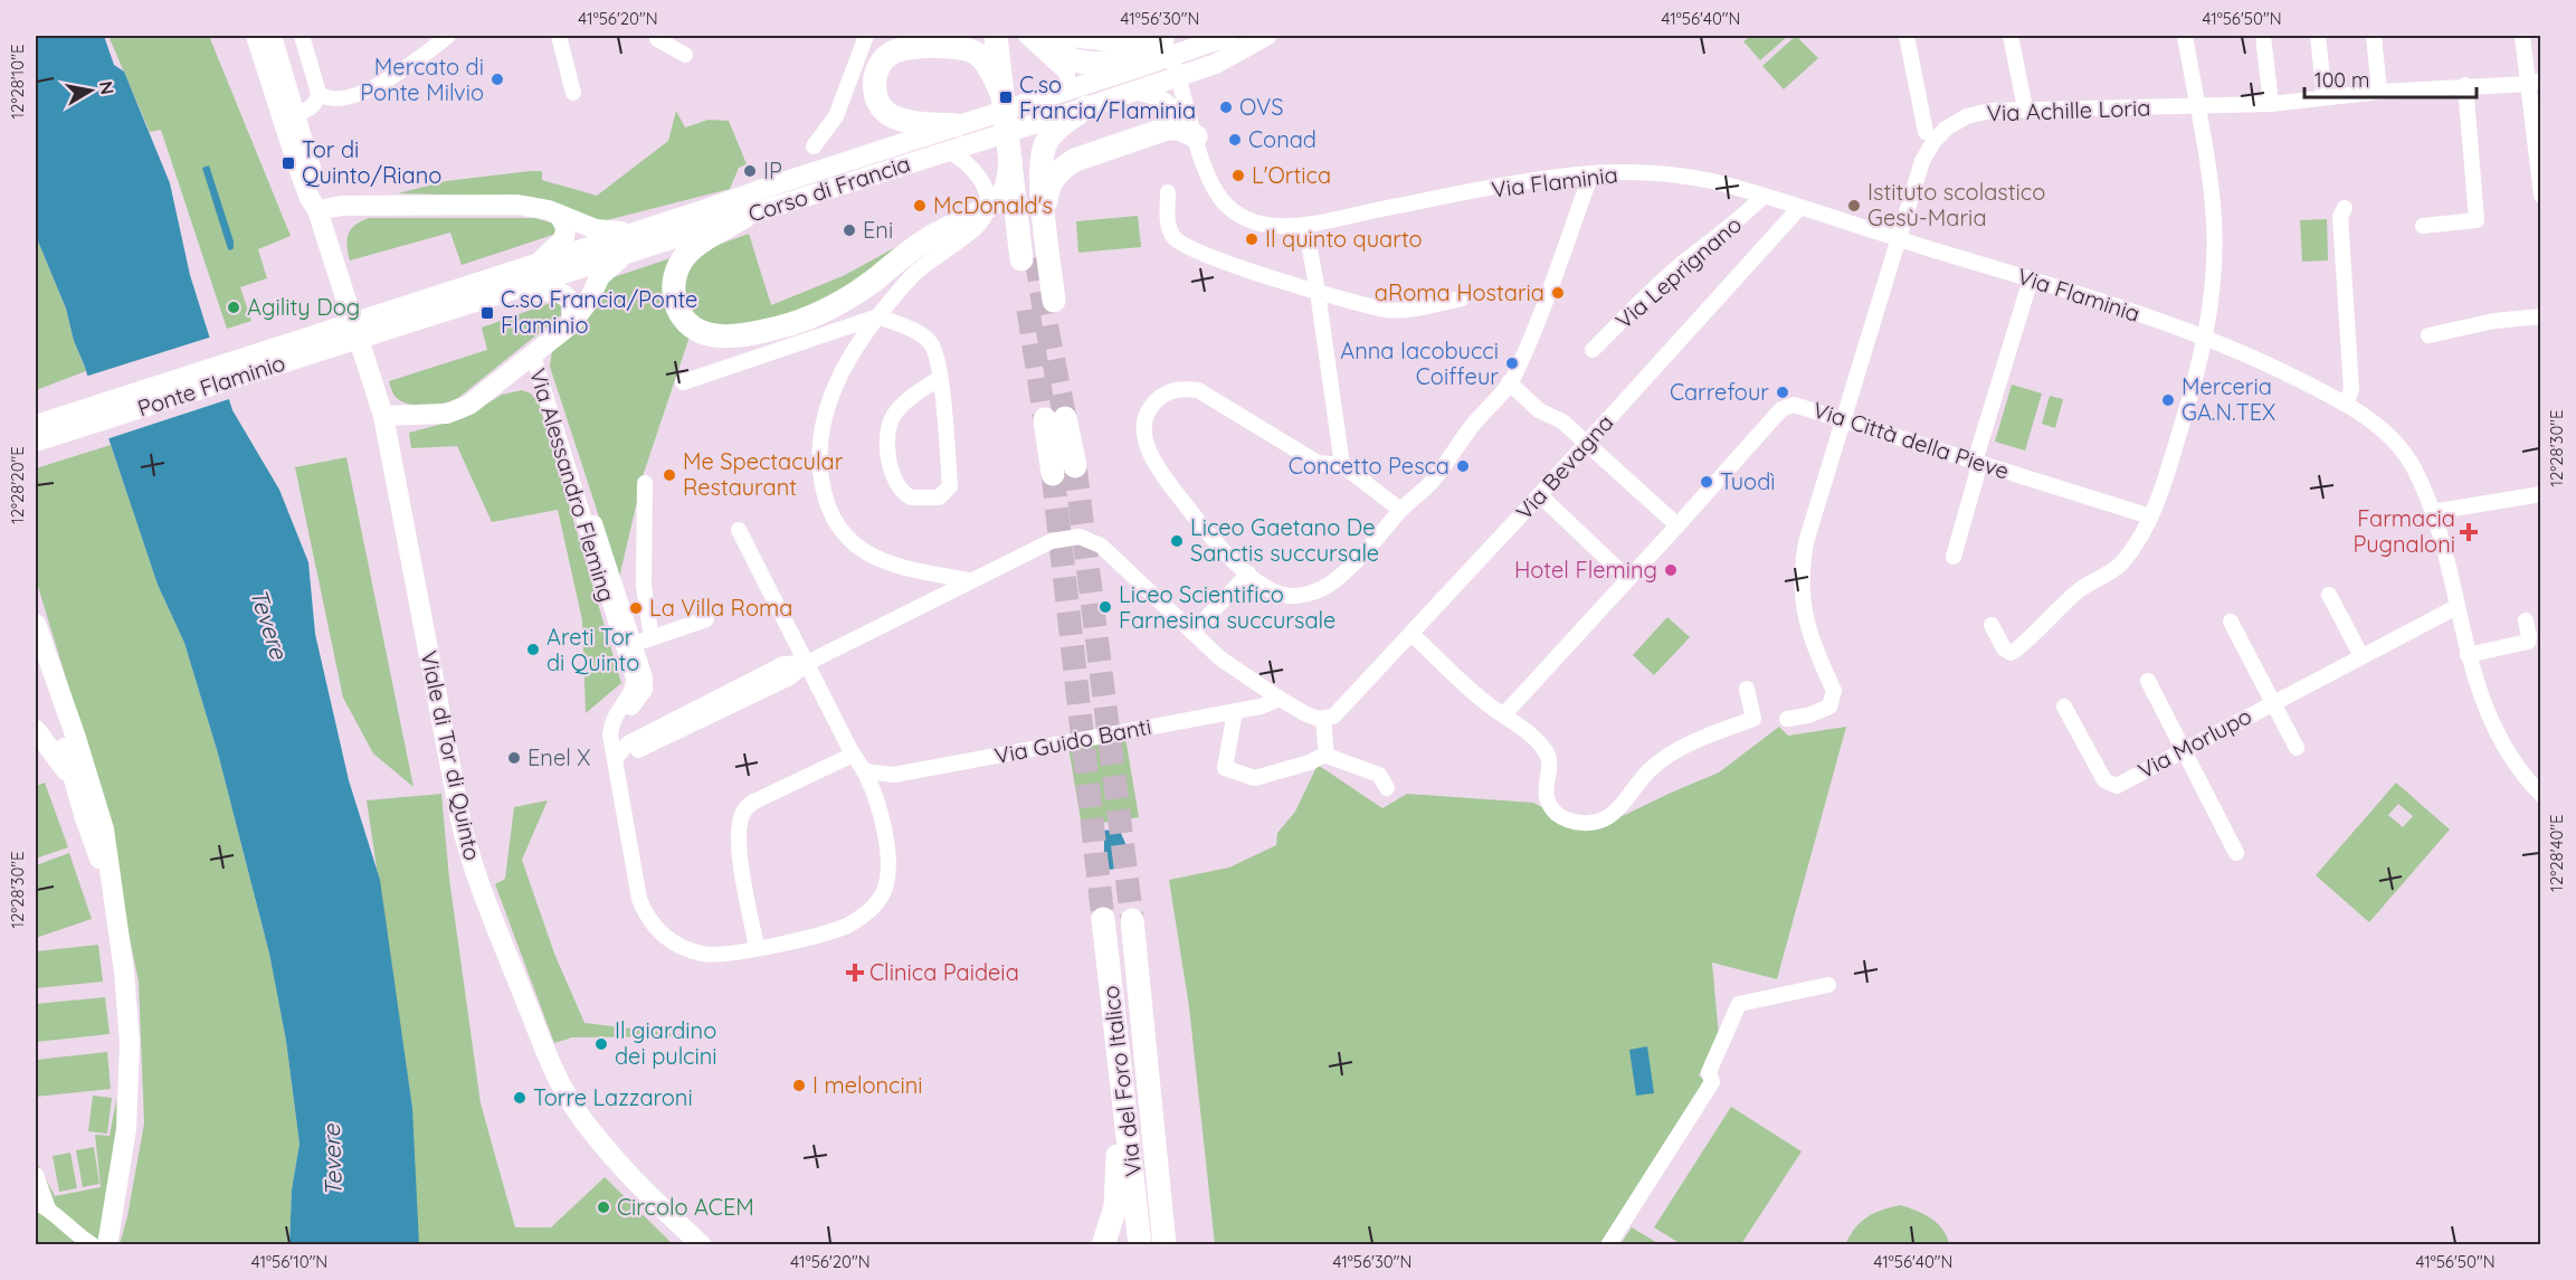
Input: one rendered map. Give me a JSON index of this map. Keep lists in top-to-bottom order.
{
  "streets": {
    "highway": ["Via del Foro Italico"],
    "main road": ["Corso di Francia", "Ponte Flaminio", "Viale di Tor di Quinto"],
    "street": [
      "Via Achille Loria",
      "Via Flaminia",
      "Via Leprignano",
      "Via Città della Pieve",
      "Via Bevagna",
      "Via Alessandro Fleming",
      "Via Guido Banti",
      "Via Morlupo"
    ]
  },
  "crossings": [
    ["Via Achille Loria", "Via Flaminia"],
    ["Via Achille Loria", "Via Città della Pieve"],
    ["Via Flaminia", "Corso di Francia"],
    ["Via Flaminia", "Via Leprignano"],
    ["Via Flaminia", "Via Bevagna"],
    ["Via Flaminia", "Via Morlupo"],
    ["Corso di Francia", "Ponte Flaminio"]
  ],
  "water": ["Tevere"],
  "places": {
    "other": [
      "Mercato di Ponte Milvio",
      "OVS",
      "Conad",
      "IP",
      "L'Ortica",
      "McDonald's",
      "Istituto scolastico Gesù-Maria",
      "Eni",
      "Il quinto quarto",
      "aRoma Hostaria",
      "Agility Dog",
      "Anna Iacobucci Coiffeur",
      "Carrefour",
      "Merceria GA.N.TEX",
      "Concetto Pesca",
      "Me Spectacular Restaurant",
      "Tuodì",
      "Liceo Gaetano De Sanctis succursale",
      "Hotel Fleming",
      "Liceo Scientifico Farnesina succursale",
      "La Villa Roma",
      "Areti Tor di Quinto",
      "Enel X",
      "Il giardino dei pulcini",
      "I meloncini",
      "Torre Lazzaroni",
      "Circolo ACEM"
    ],
    "transit": ["C.so Francia/Flaminia", "Tor di Quinto/Riano", "C.so Francia/Ponte Flaminio"],
    "health": ["Farmacia Pugnaloni", "Clinica Paideia"]
  },
  "scale_bar": "100 m",
  "north": "right",
  "coordinates": [
    "41°56'20\"N",
    "41°56'30\"N",
    "41°56'40\"N",
    "41°56'50\"N",
    "12°28'10\"E",
    "12°28'30\"E",
    "12°28'20\"E",
    "12°28'40\"E",
    "41°56'10\"N"
  ]
}
